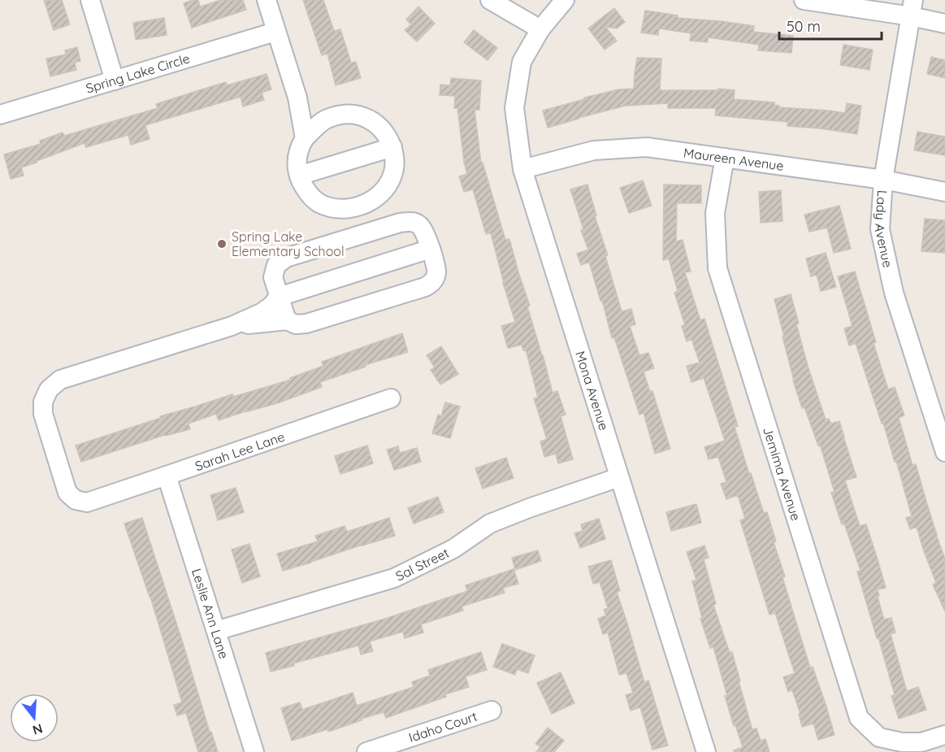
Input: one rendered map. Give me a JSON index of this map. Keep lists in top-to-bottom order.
{
  "streets": {
    "street": [
      "Spring Lake Circle",
      "Maureen Avenue",
      "Lady Avenue",
      "Mona Avenue",
      "Sarah Lee Lane",
      "Jemima Avenue",
      "Sal Street",
      "Leslie Ann Lane",
      "Idaho Court"
    ]
  },
  "crossings": [
    ["Maureen Avenue", "Lady Avenue"],
    ["Maureen Avenue", "Mona Avenue"],
    ["Maureen Avenue", "Jemima Avenue"],
    ["Mona Avenue", "Sal Street"],
    ["Sarah Lee Lane", "Leslie Ann Lane"],
    ["Sal Street", "Leslie Ann Lane"]
  ],
  "places": ["Spring Lake Elementary School"],
  "scale_bar": "50 m",
  "north": "bottom"
}
